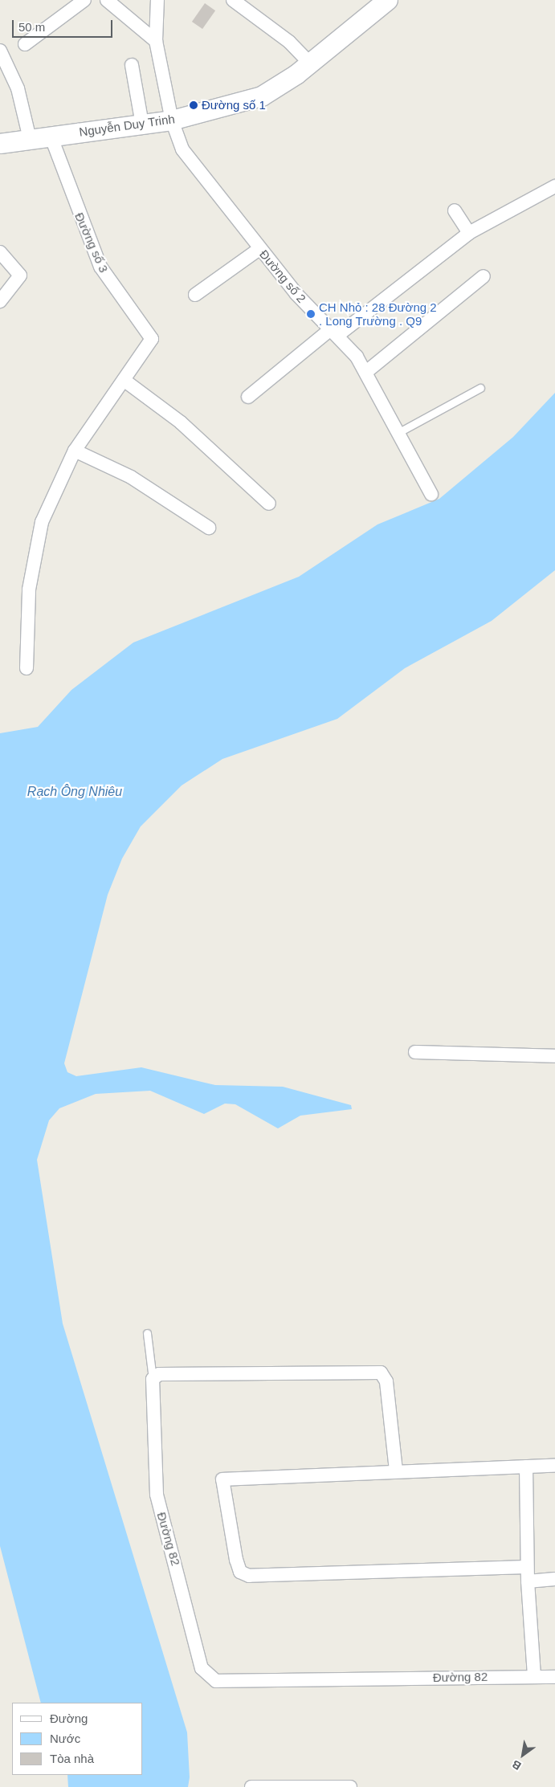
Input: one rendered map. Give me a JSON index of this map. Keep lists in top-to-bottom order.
{
  "streets": {
    "main road": ["Nguyễn Duy Trinh"],
    "street": ["Đường số 3", "Đường số 2", "Đường 82"]
  },
  "crossings": [
    ["Nguyễn Duy Trinh", "Đường số 3"],
    ["Nguyễn Duy Trinh", "Đường số 2"]
  ],
  "water": ["Rạch Ông Nhiêu"],
  "places": ["Đường số 1", "CH Nhỏ : 28 Đường 2 . Long Trường . Q9"],
  "legend": ["Đường", "Nước", "Tòa nhà"],
  "scale_bar": "50 m",
  "north": "bottom left"
}
